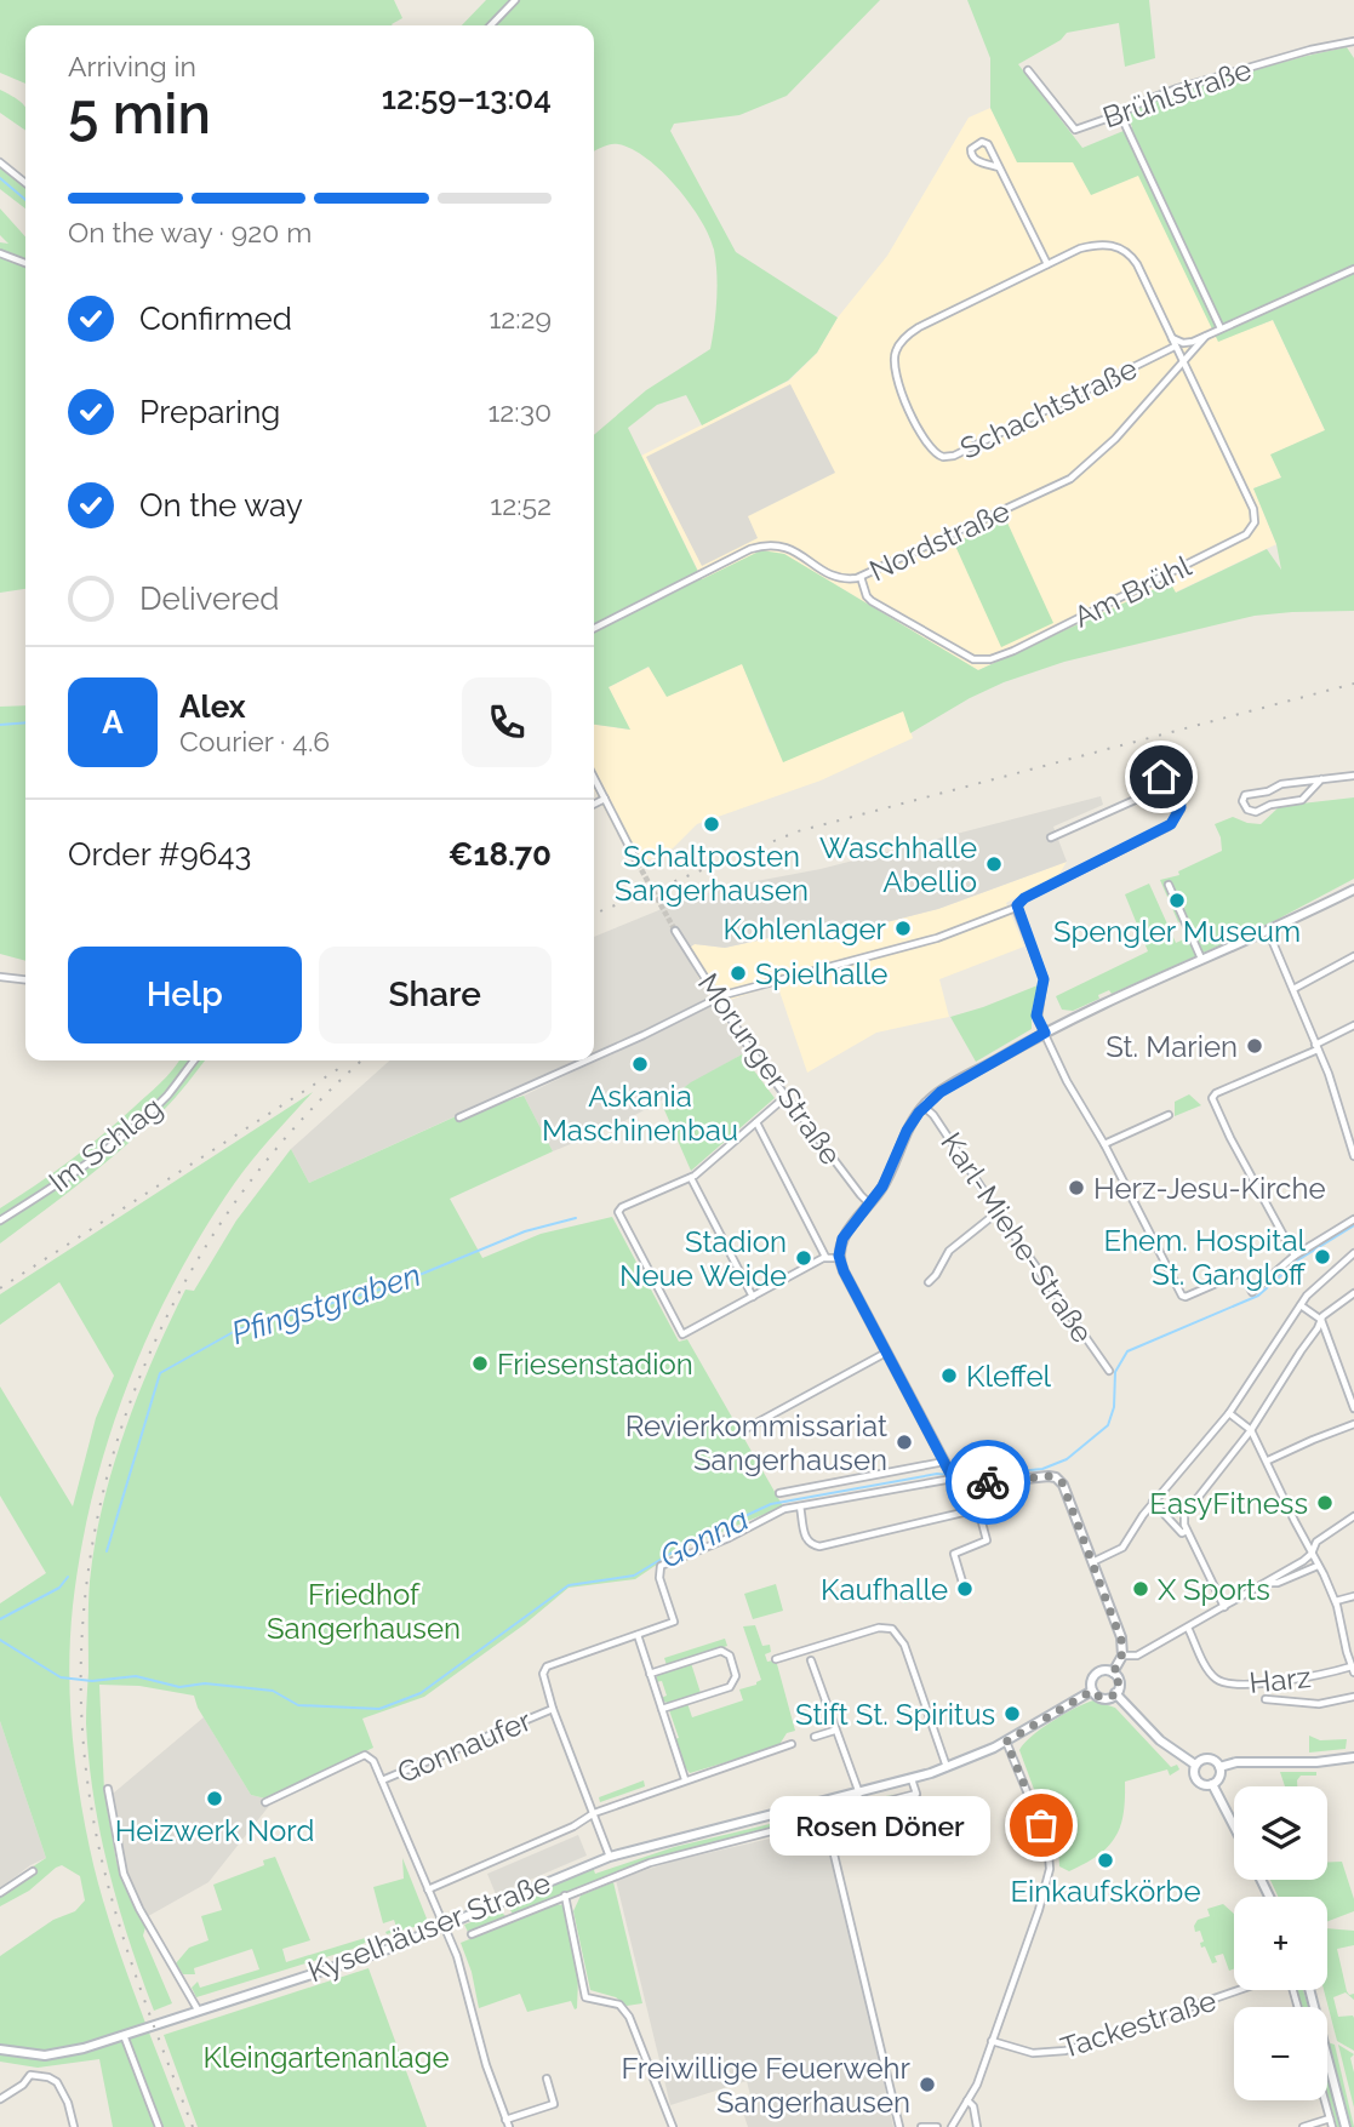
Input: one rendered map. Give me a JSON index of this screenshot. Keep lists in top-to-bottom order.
{
  "streets": {
    "main road": ["Kyselhäuser Straße"],
    "street": [
      "Brühlstraße",
      "Schachtstraße",
      "Nordstraße",
      "Am Brühl",
      "Morunger Straße",
      "Im Schlag",
      "Karl-Miehe-Straße",
      "Harz",
      "Gonnaufer",
      "Tackestraße"
    ]
  },
  "crossings": [
    ["Schachtstraße", "Nordstraße"],
    ["Schachtstraße", "Am Brühl"],
    ["Nordstraße", "Am Brühl"]
  ],
  "water": ["Pfingstgraben", "Gonna"],
  "parks": ["Friedhof Sangerhausen", "Kleingartenanlage"],
  "places": [
    "Schaltposten Sangerhausen",
    "Waschhalle Abellio",
    "Spengler Museum",
    "Kohlenlager",
    "Spielhalle",
    "St. Marien",
    "Askania Maschinenbau",
    "Herz-Jesu-Kirche",
    "Ehem. Hospital St. Gangloff",
    "Stadion Neue Weide",
    "Friesenstadion",
    "Kleffel",
    "Revierkommissariat Sangerhausen",
    "EasyFitness",
    "Kaufhalle",
    "X Sports",
    "Stift St. Spiritus",
    "Heizwerk Nord",
    "Rosen Döner",
    "Einkaufskörbe",
    "Freiwillige Feuerwehr Sangerhausen"
  ],
  "page": {
    "heading": ["5 min", "Arriving in", "12:59–13:04"],
    "panel": [
      "Alex",
      "Courier · 4.6",
      "Order #9643",
      "€18.70"
    ],
    "bar": "On the way · 920 m",
    "list": [
      ["Confirmed", "12:29"],
      ["Preparing", "12:30"],
      ["On the way", "12:52"],
      "Delivered"
    ],
    "round": "A",
    "buttons": ["Help", "Share"],
    "map_buttons": ["+", "−"],
    "bubble": "Rosen Döner"
  }
}
